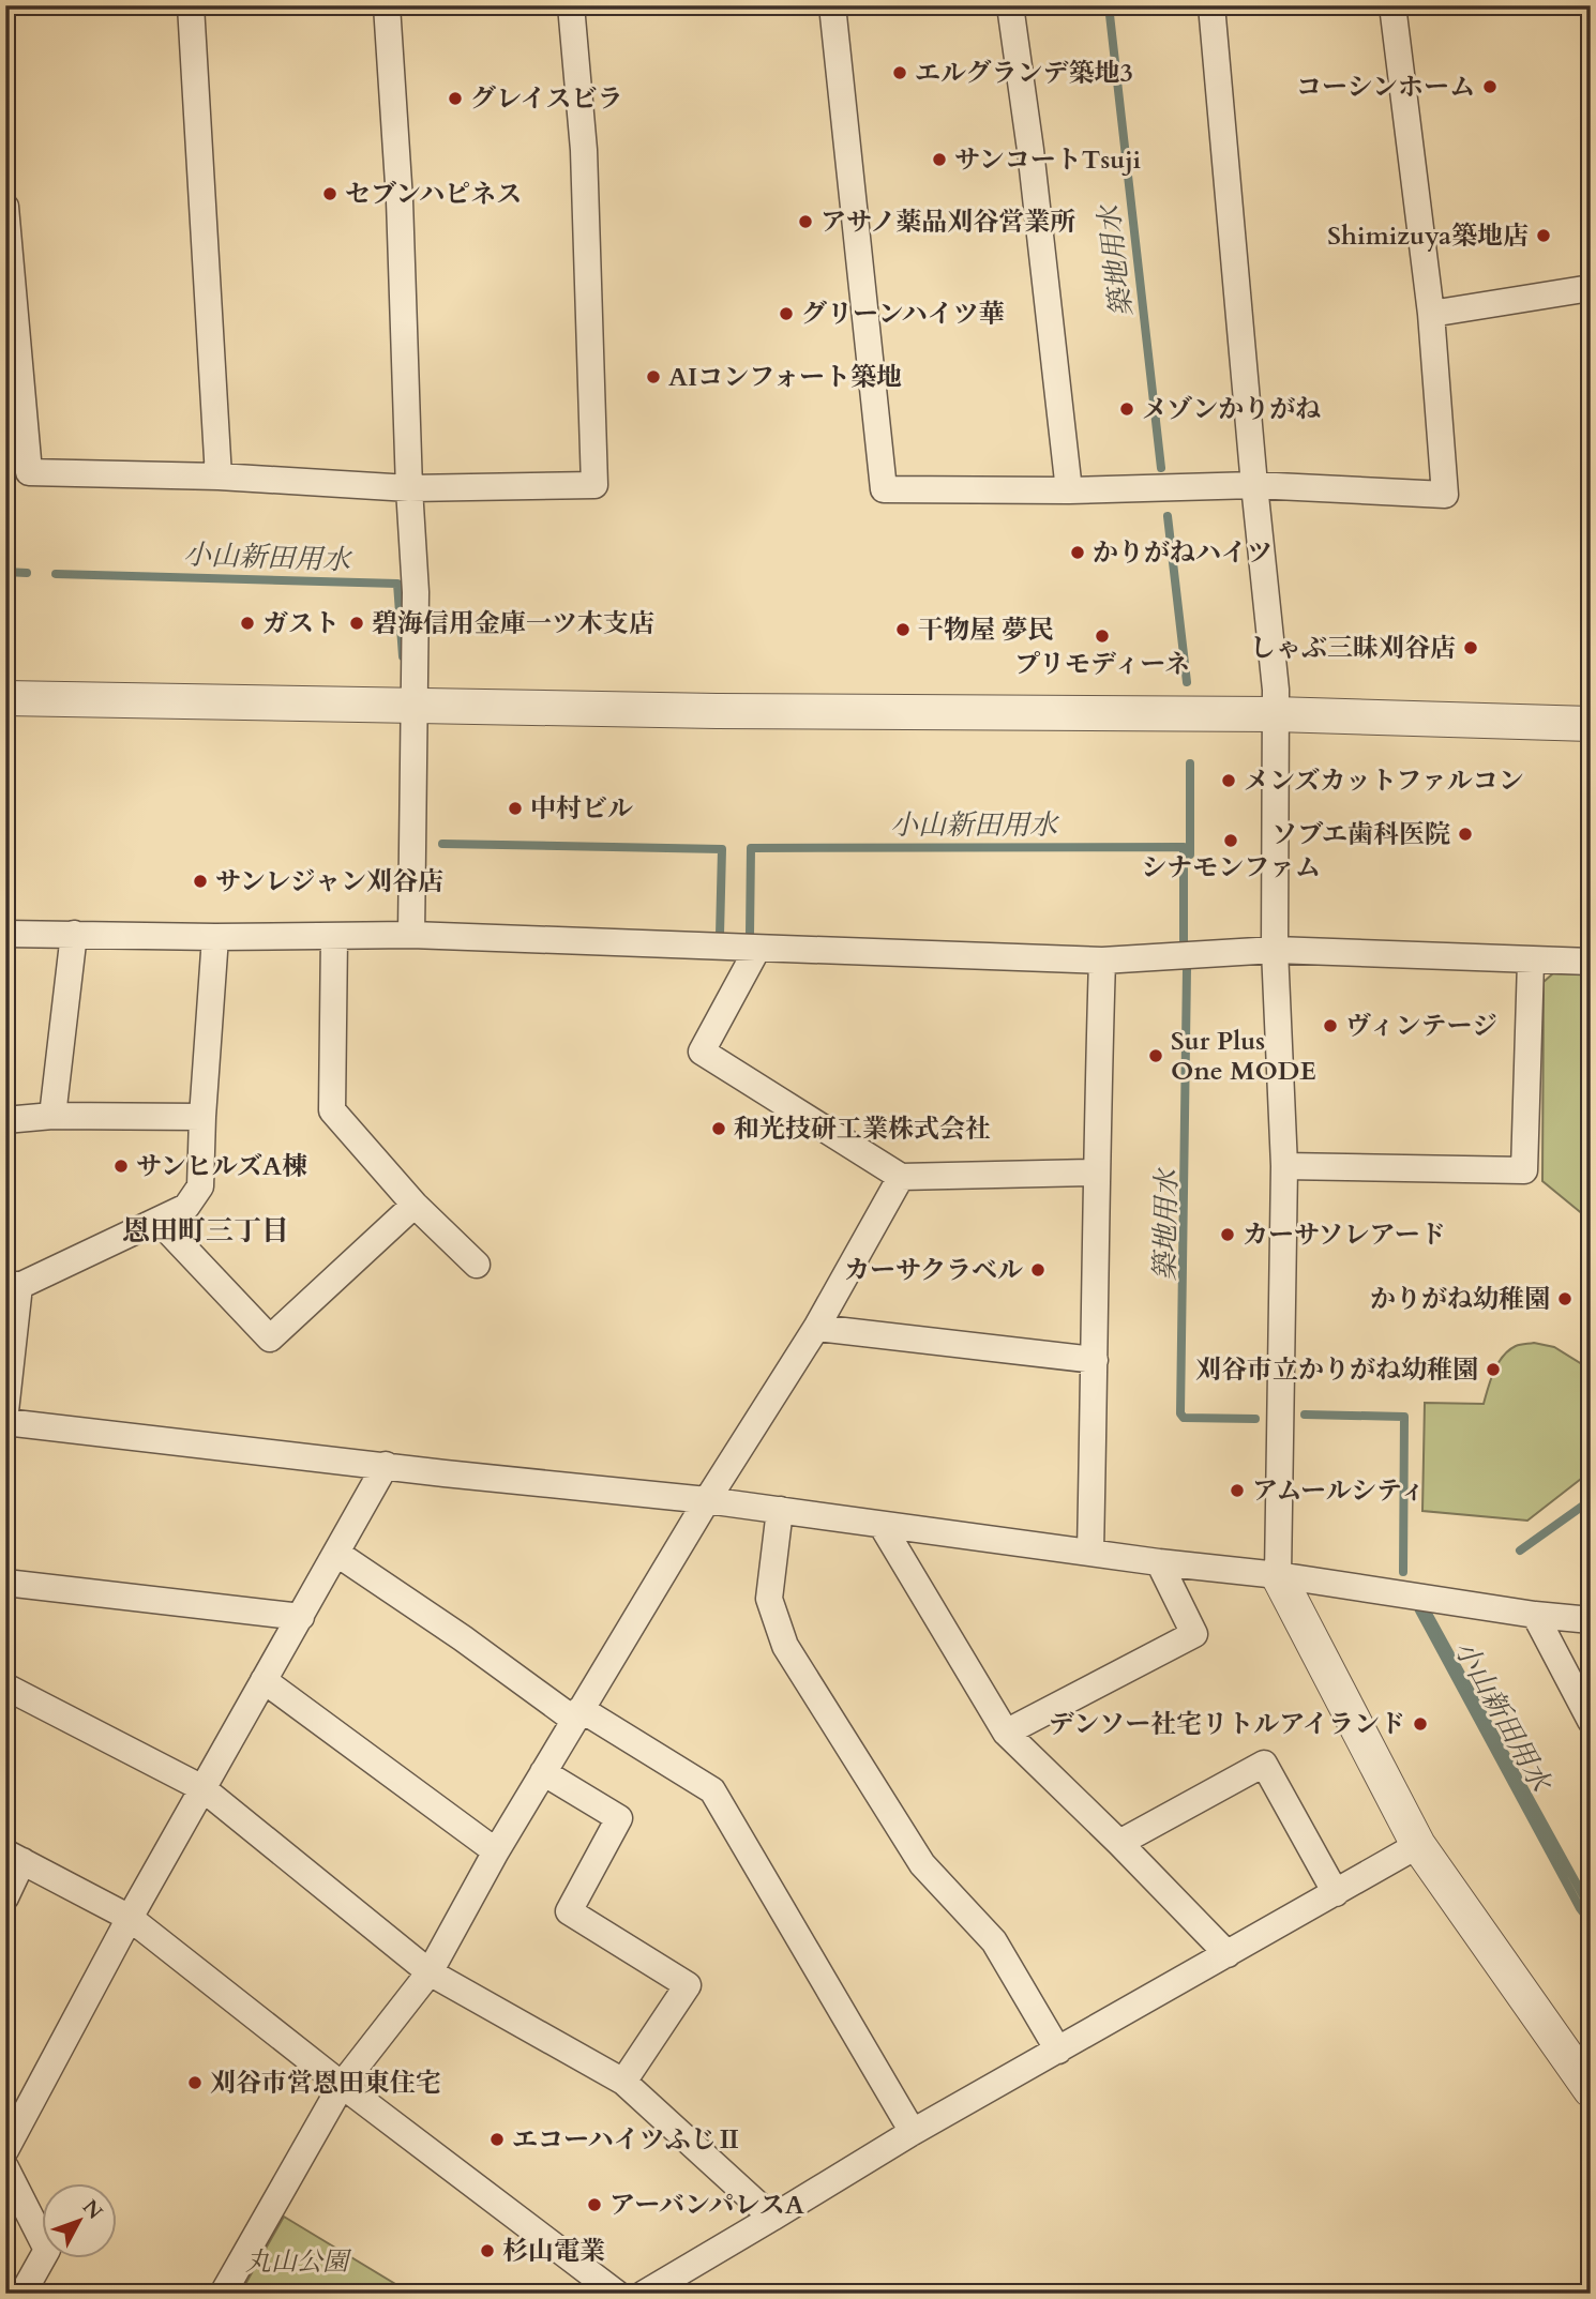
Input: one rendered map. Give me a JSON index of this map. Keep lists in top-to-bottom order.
{
  "districts": ["恩田町三丁目"],
  "water": ["築地用水", "小山新田用水"],
  "parks": ["丸山公園"],
  "places": [
    "エルグランデ築地3",
    "コーシンホーム",
    "グレイスビラ",
    "サンコートTsuji",
    "セブンハピネス",
    "アサノ薬品刈谷営業所",
    "Shimizuya築地店",
    "グリーンハイツ華",
    "AIコンフォート築地",
    "メゾンかりがね",
    "かりがねハイツ",
    "ガスト",
    "碧海信用金庫一ツ木支店",
    "干物屋 夢民",
    "プリモディーネ",
    "しゃぶ三昧刈谷店",
    "メンズカットファルコン",
    "中村ビル",
    "ソブエ歯科医院",
    "シナモンファム",
    "サンレジャン刈谷店",
    "ヴィンテージ",
    "Sur Plus One MODE",
    "和光技研工業株式会社",
    "サンヒルズA棟",
    "カーサソレアード",
    "カーサクラベル",
    "かりがね幼稚園",
    "刈谷市立かりがね幼稚園",
    "アムールシティ",
    "デンソー社宅リトルアイランド",
    "刈谷市営恩田東住宅",
    "エコーハイツふじⅡ",
    "アーバンパレスA",
    "杉山電業"
  ],
  "north": "top right"
}
